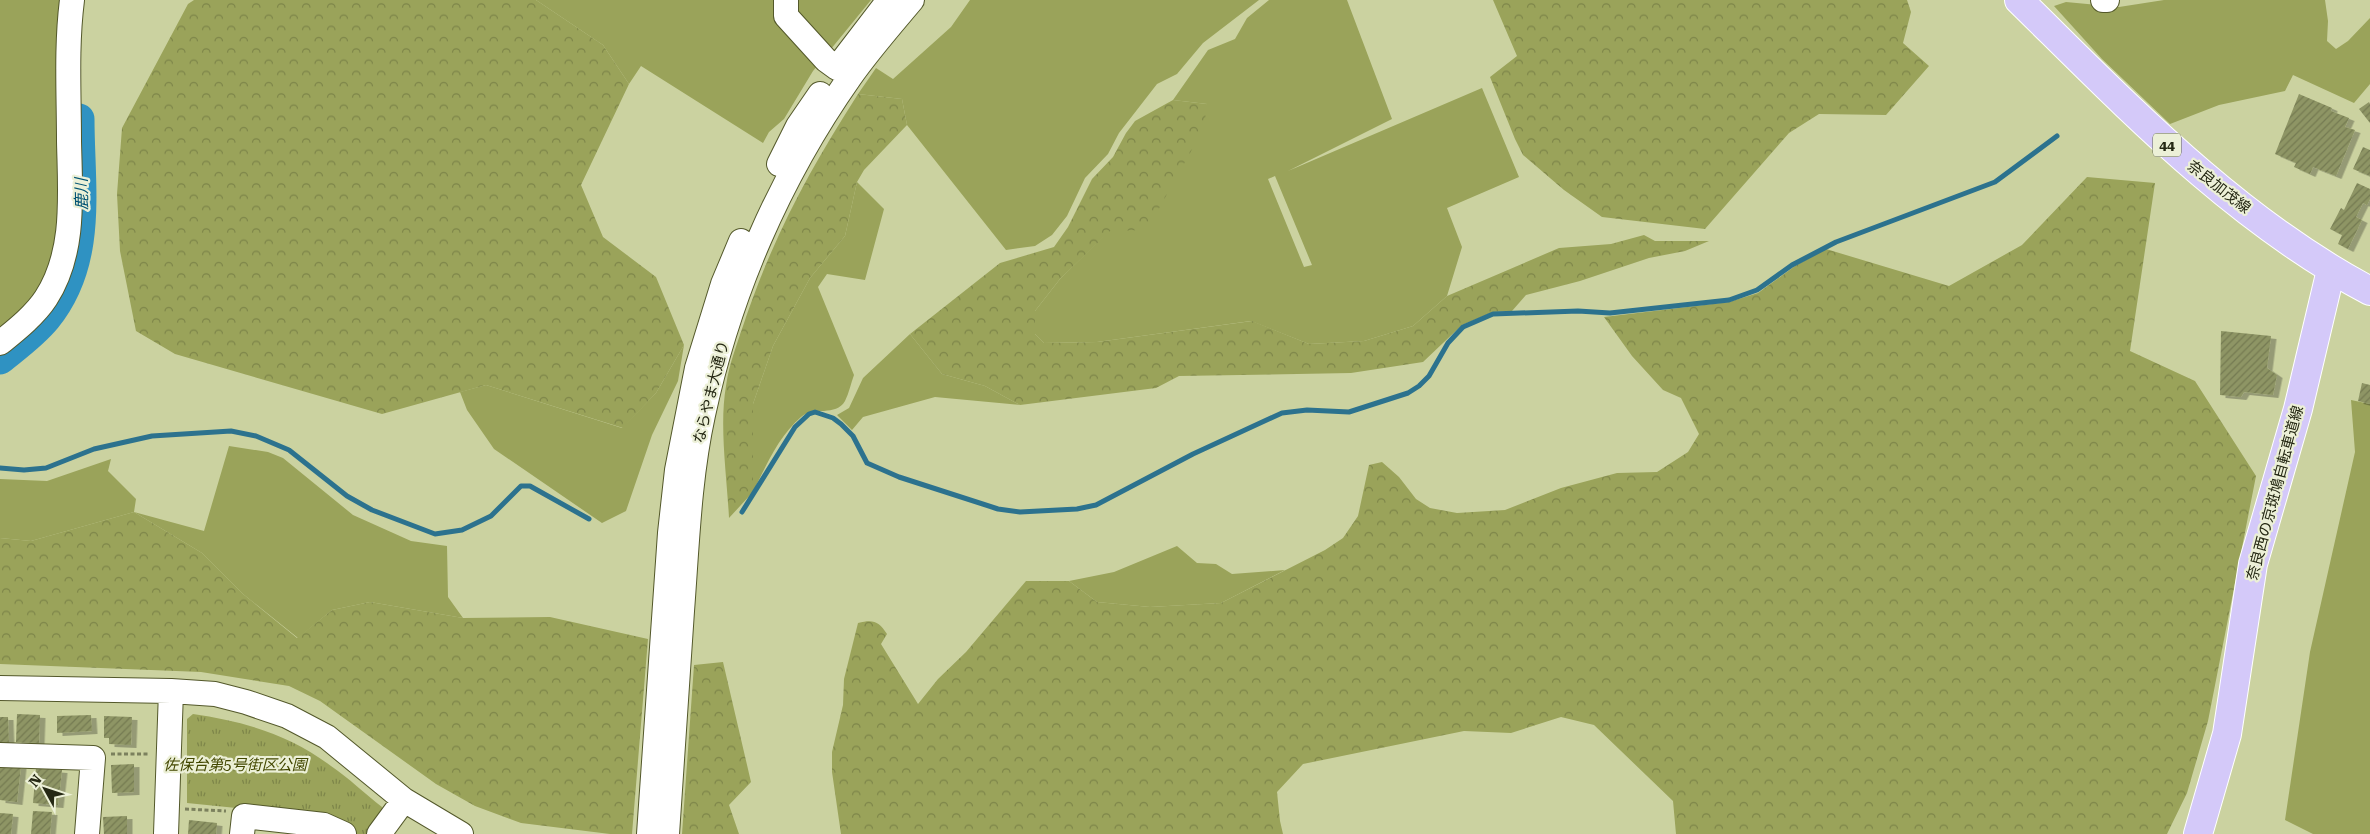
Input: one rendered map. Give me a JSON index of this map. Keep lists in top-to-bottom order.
{
  "streets": {
    "main road": ["44", "奈良加茂線", "奈良西の京斑鳩自転車道線"],
    "street": ["ならやま大通り"]
  },
  "crossings": [
    ["奈良加茂線", "奈良西の京斑鳩自転車道線"]
  ],
  "water": ["鹿川"],
  "parks": ["佐保台第5号街区公園"],
  "north": "top left"
}
